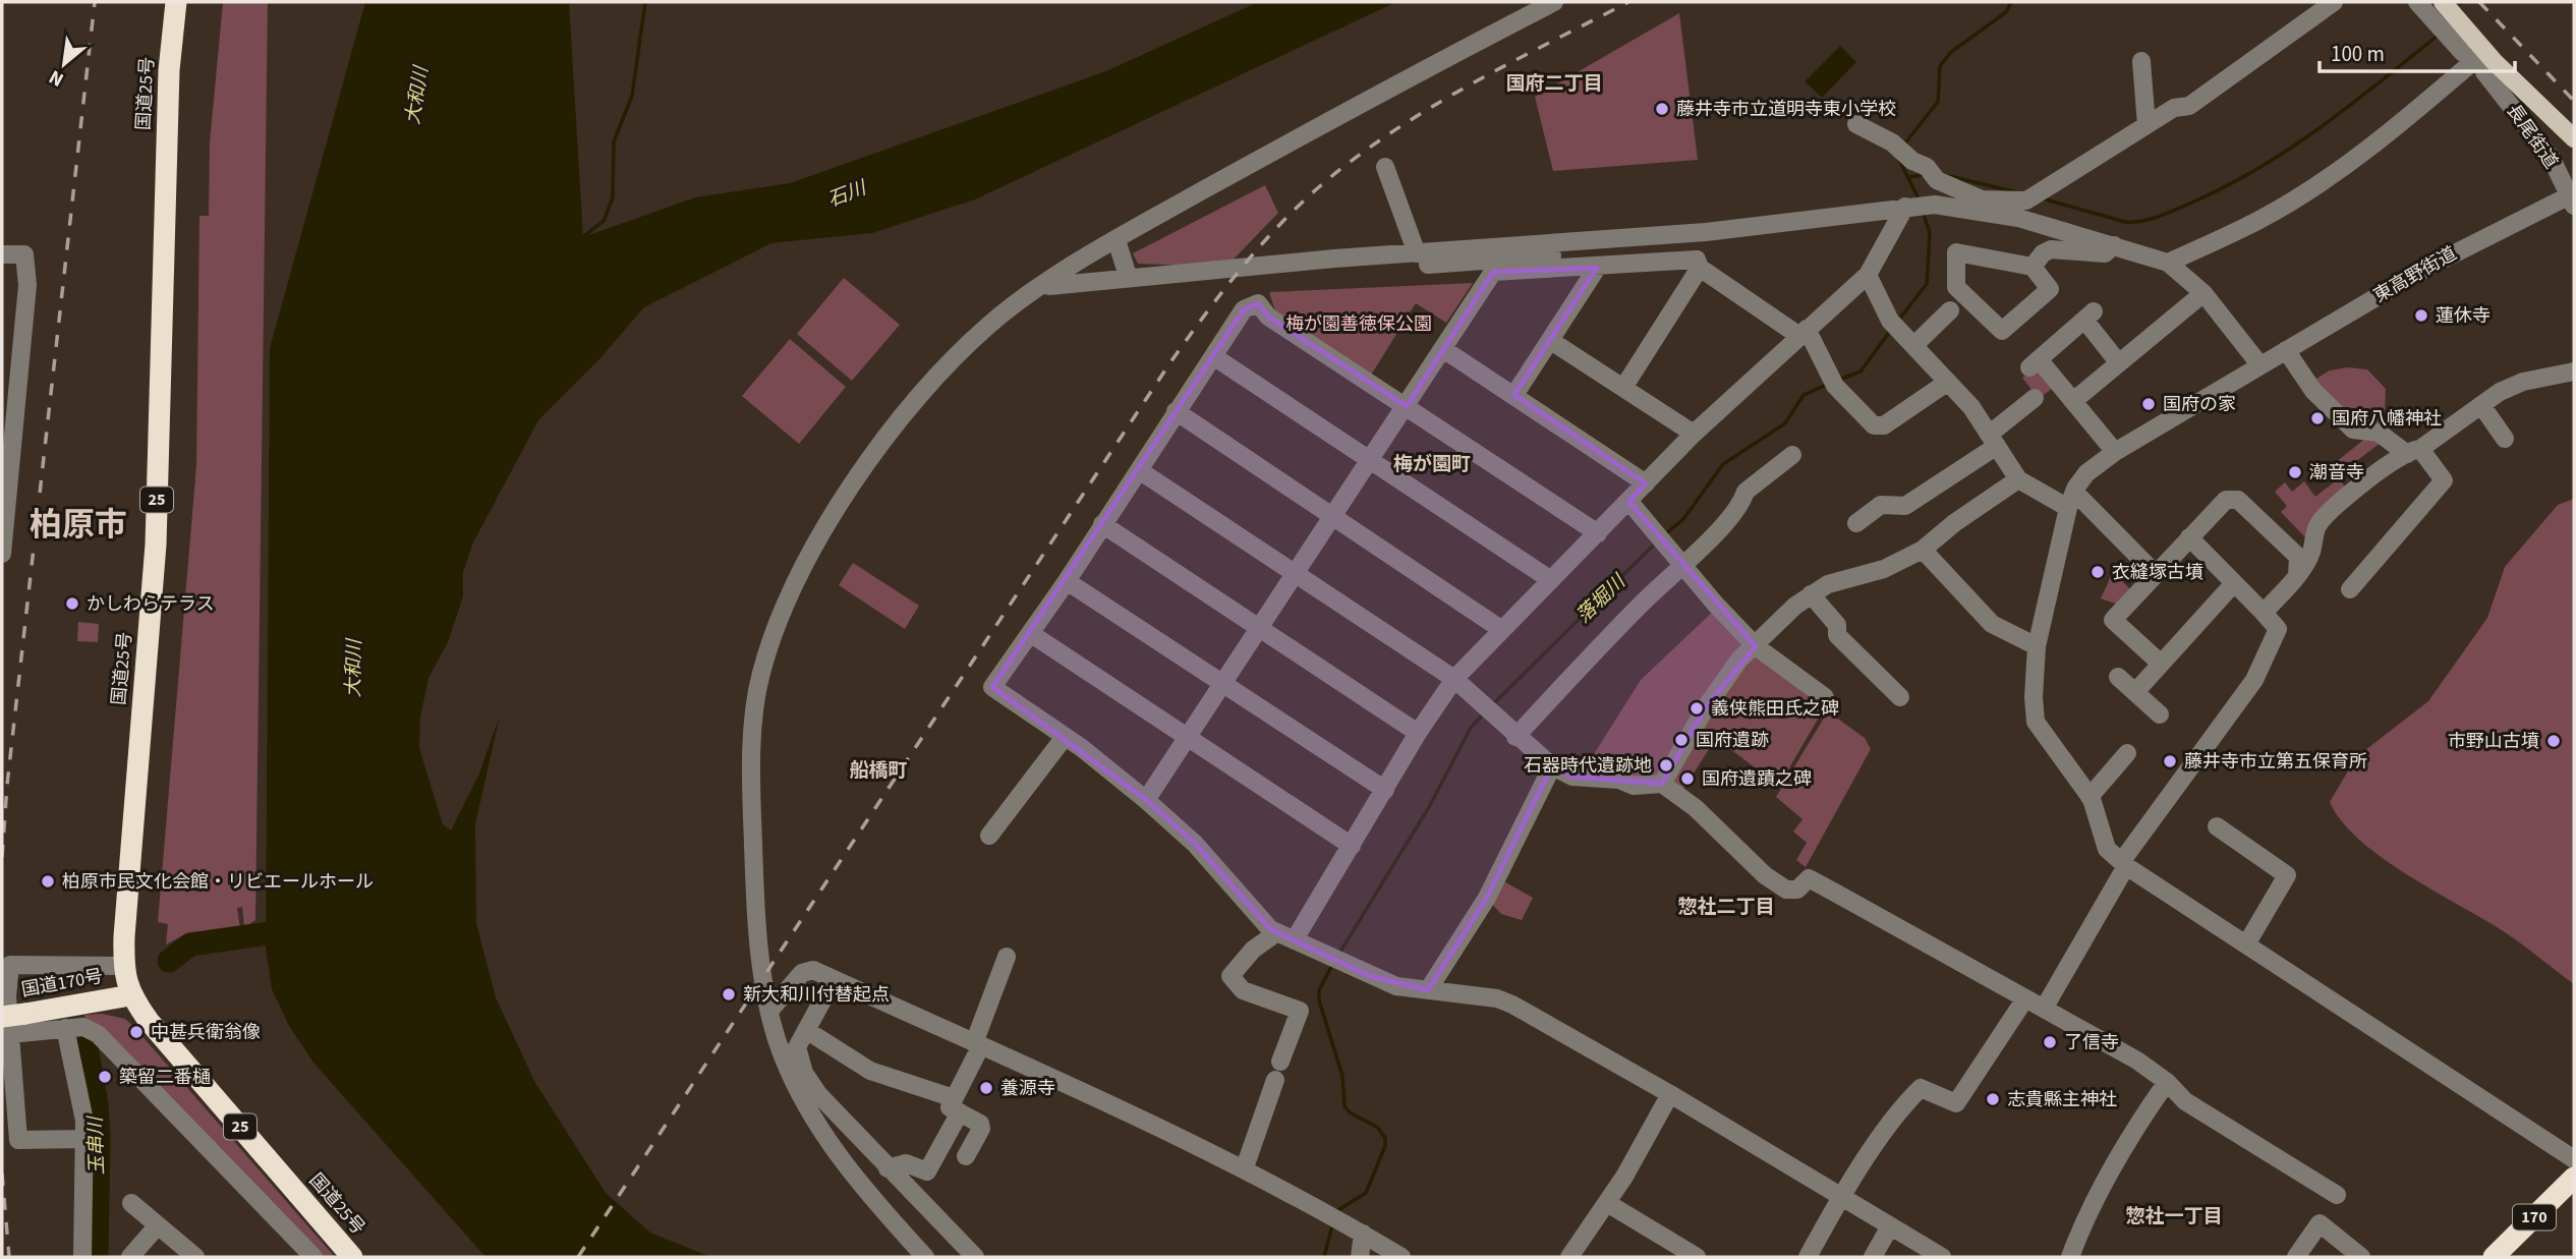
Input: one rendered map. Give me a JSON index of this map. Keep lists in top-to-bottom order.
{
  "streets": {
    "highway": [
      "国道25号",
      "25",
      "国道170号",
      "170"
    ],
    "street": ["長尾街道", "東高野街道"]
  },
  "crossings": [
    ["国道25号", "国道170号"],
    ["長尾街道", "東高野街道"]
  ],
  "districts": [
    "国府二丁目",
    "梅が園町",
    "柏原市",
    "船橋町",
    "惣社二丁目",
    "惣社一丁目"
  ],
  "water": [
    "大和川",
    "石川",
    "落堀川",
    "玉串川"
  ],
  "parks": ["梅が園善徳保公園"],
  "places": [
    "藤井寺市立道明寺東小学校",
    "蓮休寺",
    "国府の家",
    "国府八幡神社",
    "潮音寺",
    "衣縫塚古墳",
    "かしわらテラス",
    "義侠熊田氏之碑",
    "国府遺跡",
    "市野山古墳",
    "藤井寺市立第五保育所",
    "石器時代遺跡地",
    "国府遺蹟之碑",
    "柏原市民文化会館・リビエールホール",
    "新大和川付替起点",
    "中甚兵衛翁像",
    "了信寺",
    "築留二番樋",
    "養源寺",
    "志貴縣主神社"
  ],
  "scale_bar": "100 m",
  "north": "bottom left"
}
